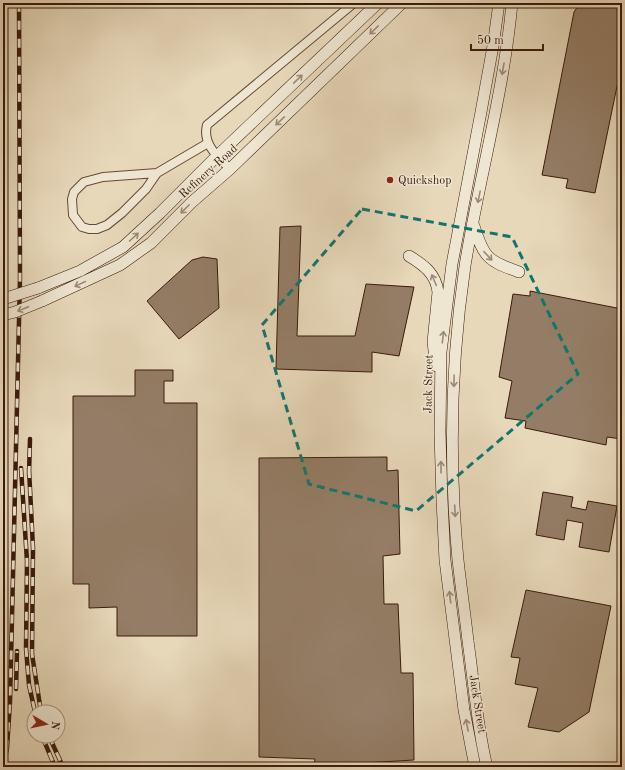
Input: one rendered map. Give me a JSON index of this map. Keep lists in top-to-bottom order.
{
  "streets": {
    "main road": ["Refinery Road", "Jack Street"]
  },
  "places": ["Quickshop"],
  "scale_bar": "50 m",
  "north": "right"
}
